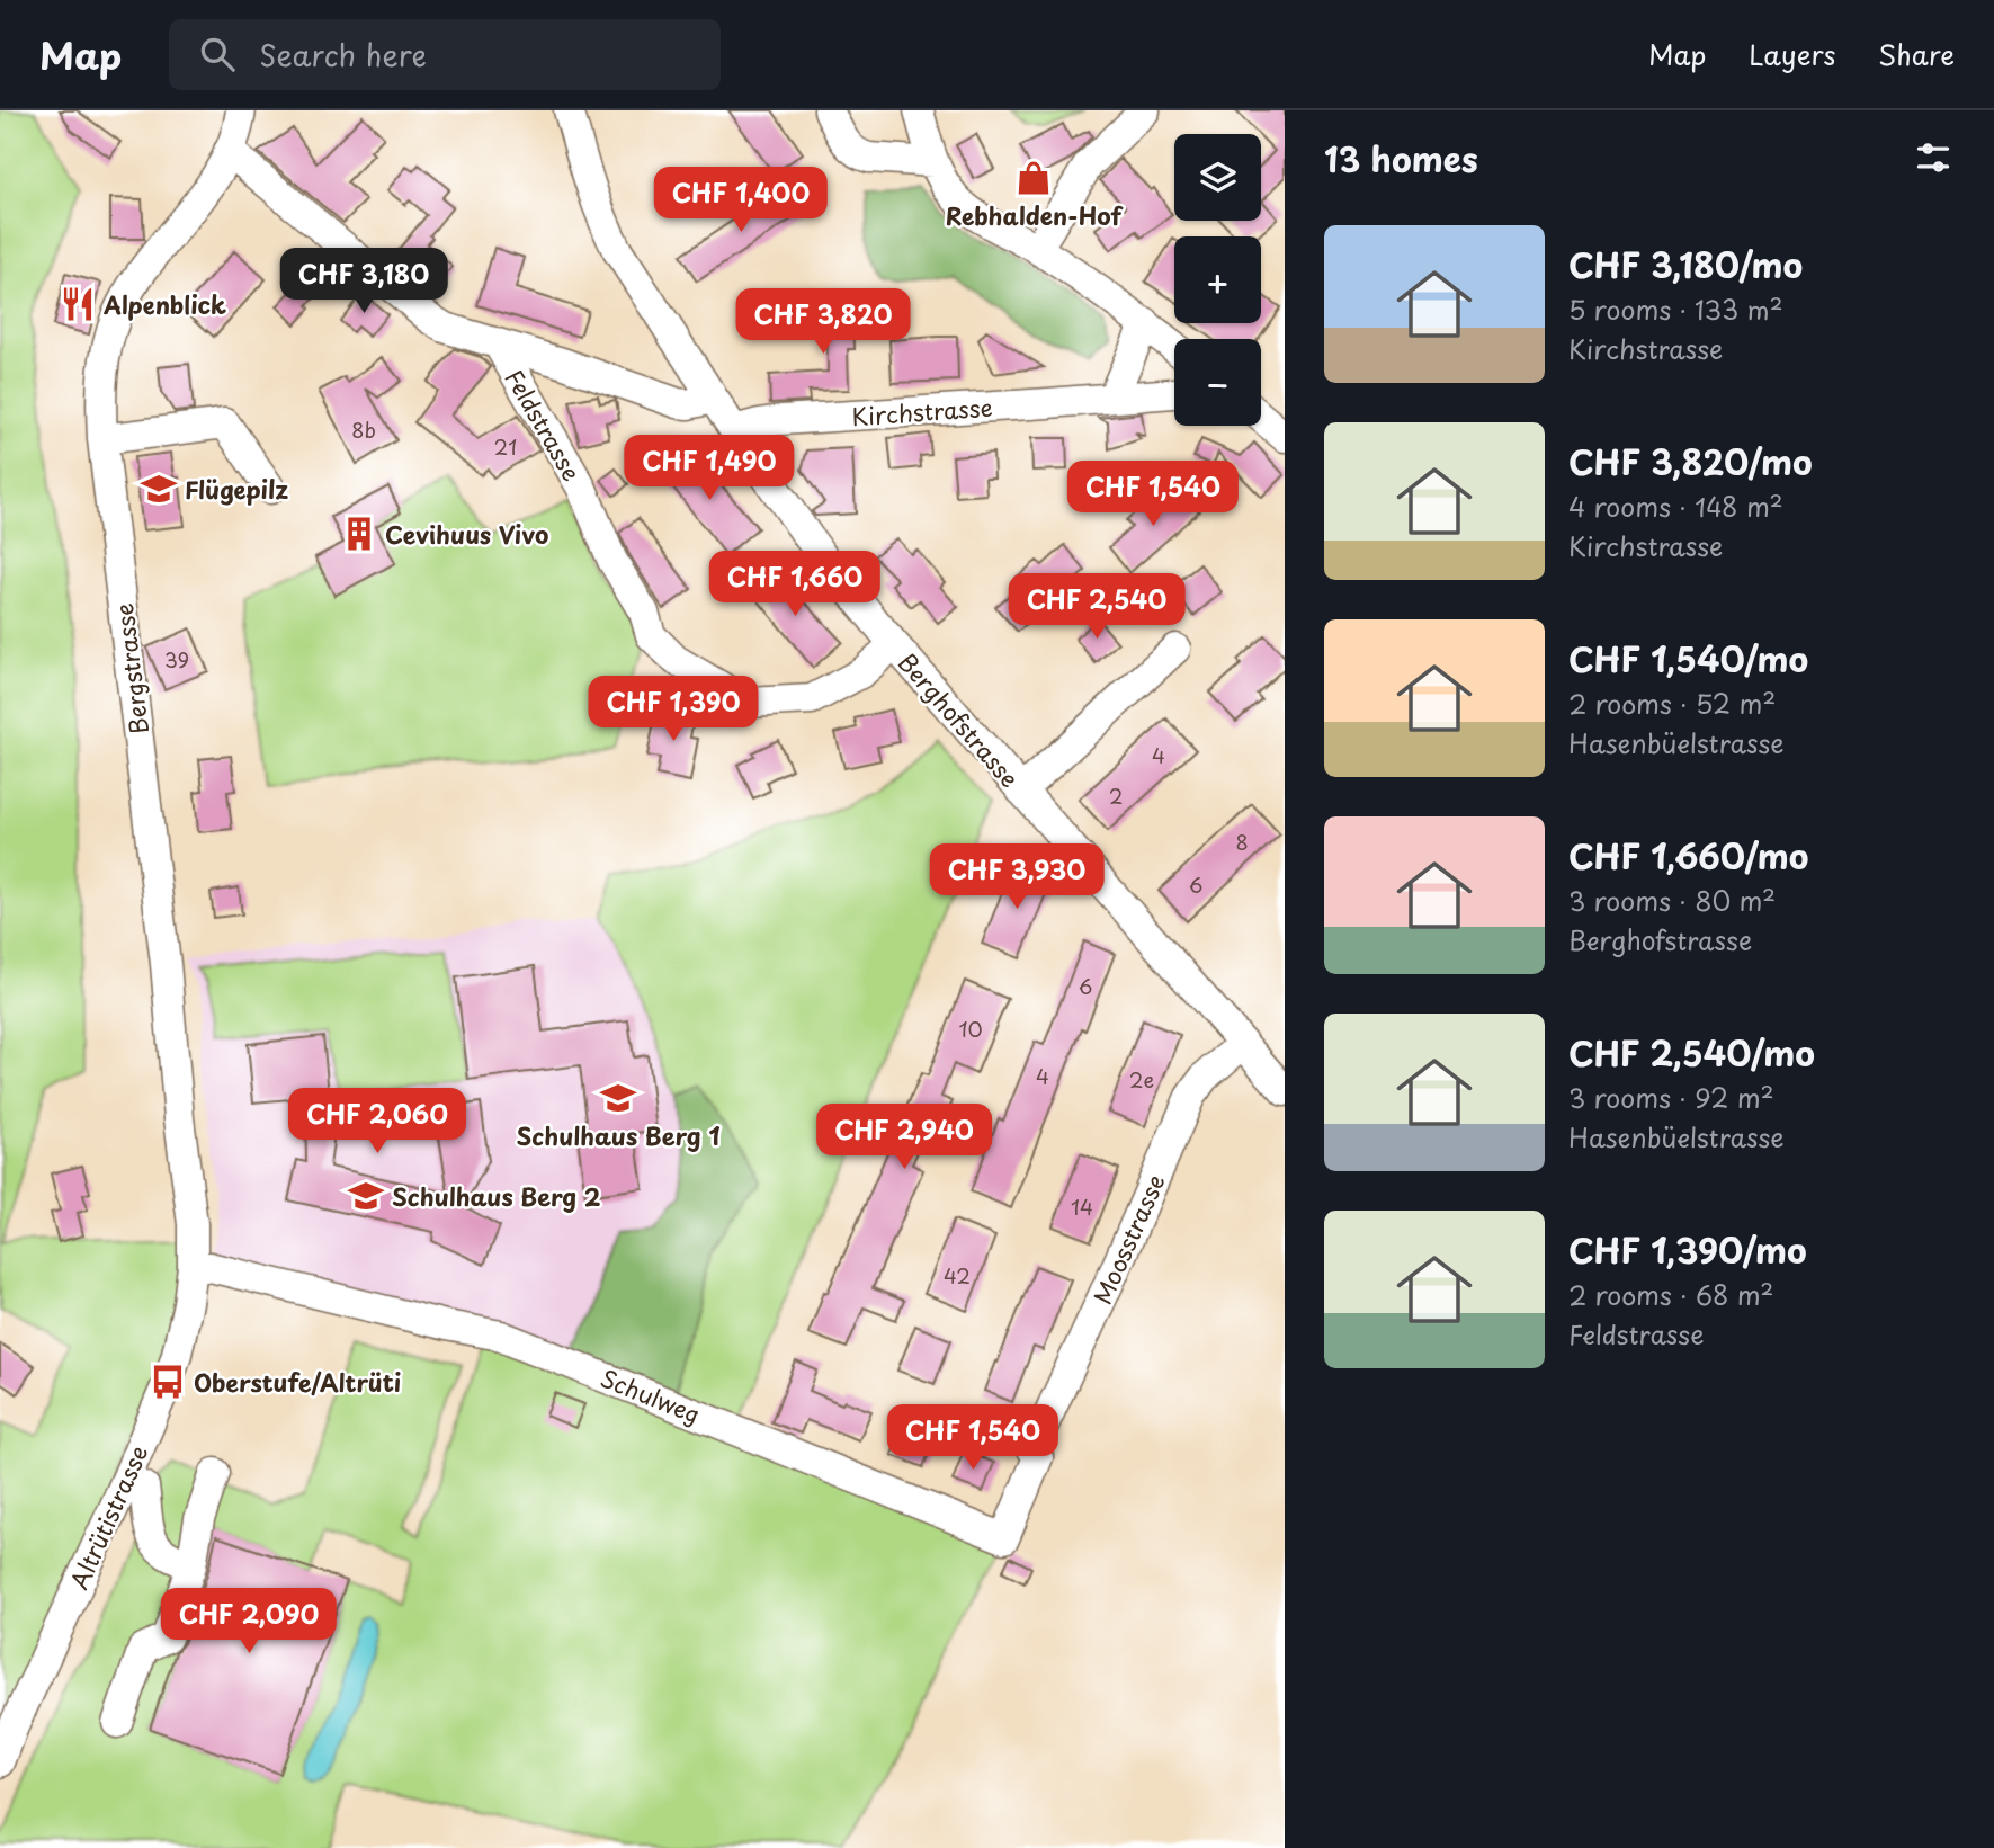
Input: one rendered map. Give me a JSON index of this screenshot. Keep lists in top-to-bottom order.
{
  "streets": {
    "street": [
      "Kirchstrasse",
      "Feldstrasse",
      "Bergstrasse",
      "Berghofstrasse",
      "Moosstrasse",
      "Schulweg",
      "Altrütistrasse"
    ]
  },
  "crossings": [
    ["Kirchstrasse", "Berghofstrasse"],
    ["Feldstrasse", "Berghofstrasse"],
    ["Bergstrasse", "Schulweg"],
    ["Bergstrasse", "Altrütistrasse"],
    ["Berghofstrasse", "Moosstrasse"],
    ["Moosstrasse", "Schulweg"],
    ["Schulweg", "Altrütistrasse"]
  ],
  "places": {
    "shop": ["Rebhalden-Hof"],
    "restaurant": ["Alpenblick"],
    "school or university": ["Flügepilz", "Schulhaus Berg 1", "Schulhaus Berg 2"],
    "building": ["Cevihuus Vivo"],
    "bus stop": ["Oberstufe/Altrüti"]
  },
  "house_numbers": [
    "8b",
    "21",
    "39",
    "4",
    "2",
    "8",
    "6",
    "6",
    "10",
    "4",
    "2e",
    "14",
    "42"
  ],
  "page": {
    "header": "Map",
    "search": "Search here",
    "nav": ["Map", "Layers", "Share"],
    "heading": "13 homes",
    "map_buttons": ["+", "−"],
    "price": [
      "CHF 1,400",
      "CHF 3,180",
      "CHF 3,820",
      "CHF 1,490",
      "CHF 1,540",
      "CHF 1,660",
      "CHF 2,540",
      "CHF 1,390",
      "CHF 3,930",
      "CHF 2,060",
      "CHF 2,940",
      "CHF 1,540",
      "CHF 2,090"
    ],
    "list": [
      {
        "name": "CHF 3,180/mo",
        "note": "5 rooms · 133 m² · Kirchstrasse"
      },
      {
        "name": "CHF 3,820/mo",
        "note": "4 rooms · 148 m² · Kirchstrasse"
      },
      {
        "name": "CHF 1,540/mo",
        "note": "2 rooms · 52 m² · Hasenbüelstrasse"
      },
      {
        "name": "CHF 1,660/mo",
        "note": "3 rooms · 80 m² · Berghofstrasse"
      },
      {
        "name": "CHF 2,540/mo",
        "note": "3 rooms · 92 m² · Hasenbüelstrasse"
      },
      {
        "name": "CHF 1,390/mo",
        "note": "2 rooms · 68 m² · Feldstrasse"
      }
    ]
  }
}
